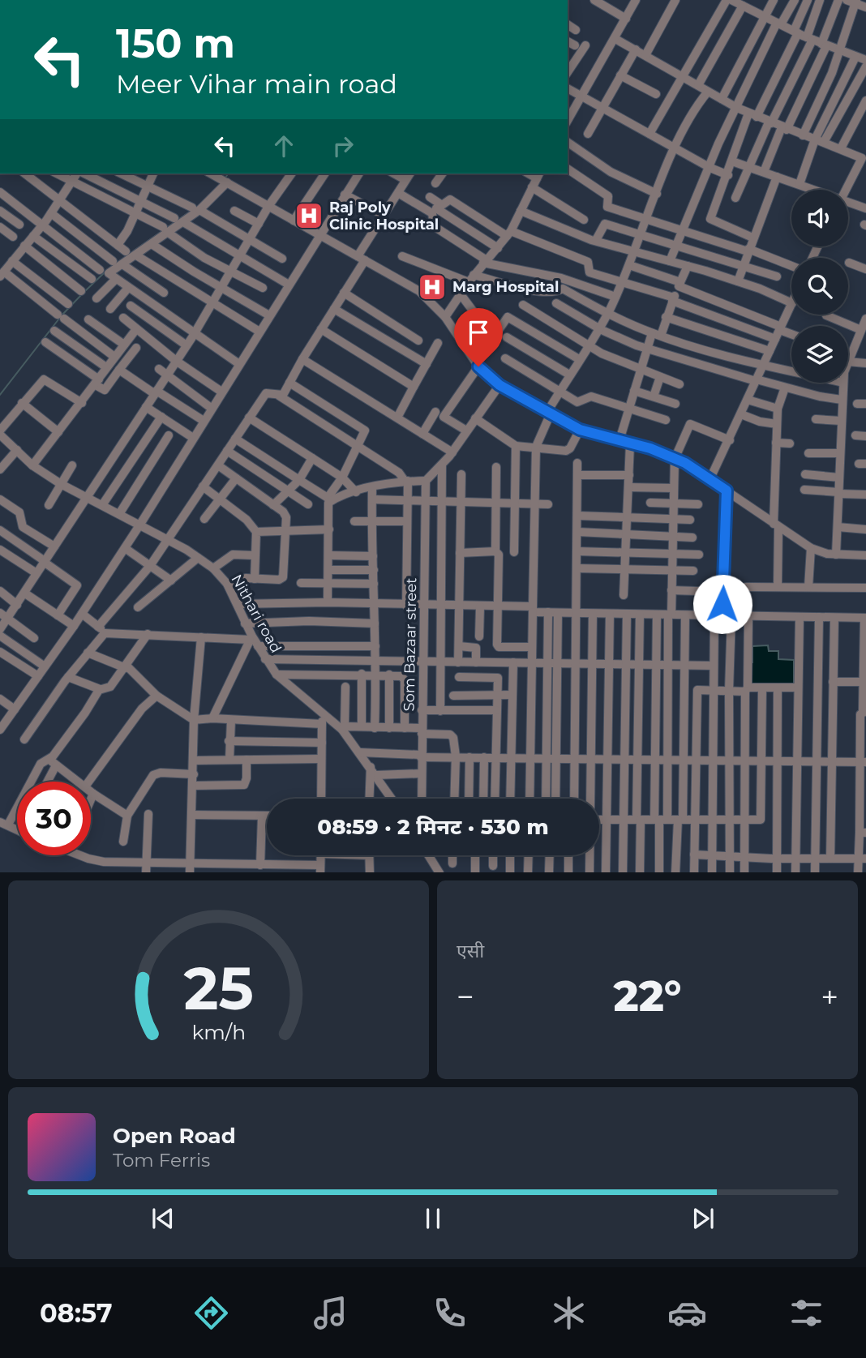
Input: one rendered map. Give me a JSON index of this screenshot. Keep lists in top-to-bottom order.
{
  "streets": {
    "street": ["Nithari road", "Som Bazaar street"]
  },
  "places": {
    "hospital": ["Raj Poly Clinic Hospital", "Marg Hospital"]
  },
  "page": {
    "turn": ["150 m", "Meer Vihar main road"],
    "limit": "30",
    "trip": "08:59 · 2 मिनट · 530 m",
    "tile": "एसी",
    "heat": ["−", "22°", "+"],
    "song": ["Open Road", "Tom Ferris"],
    "tabs": "08:57",
    "gauge": ["25", "km/h"]
  }
}
